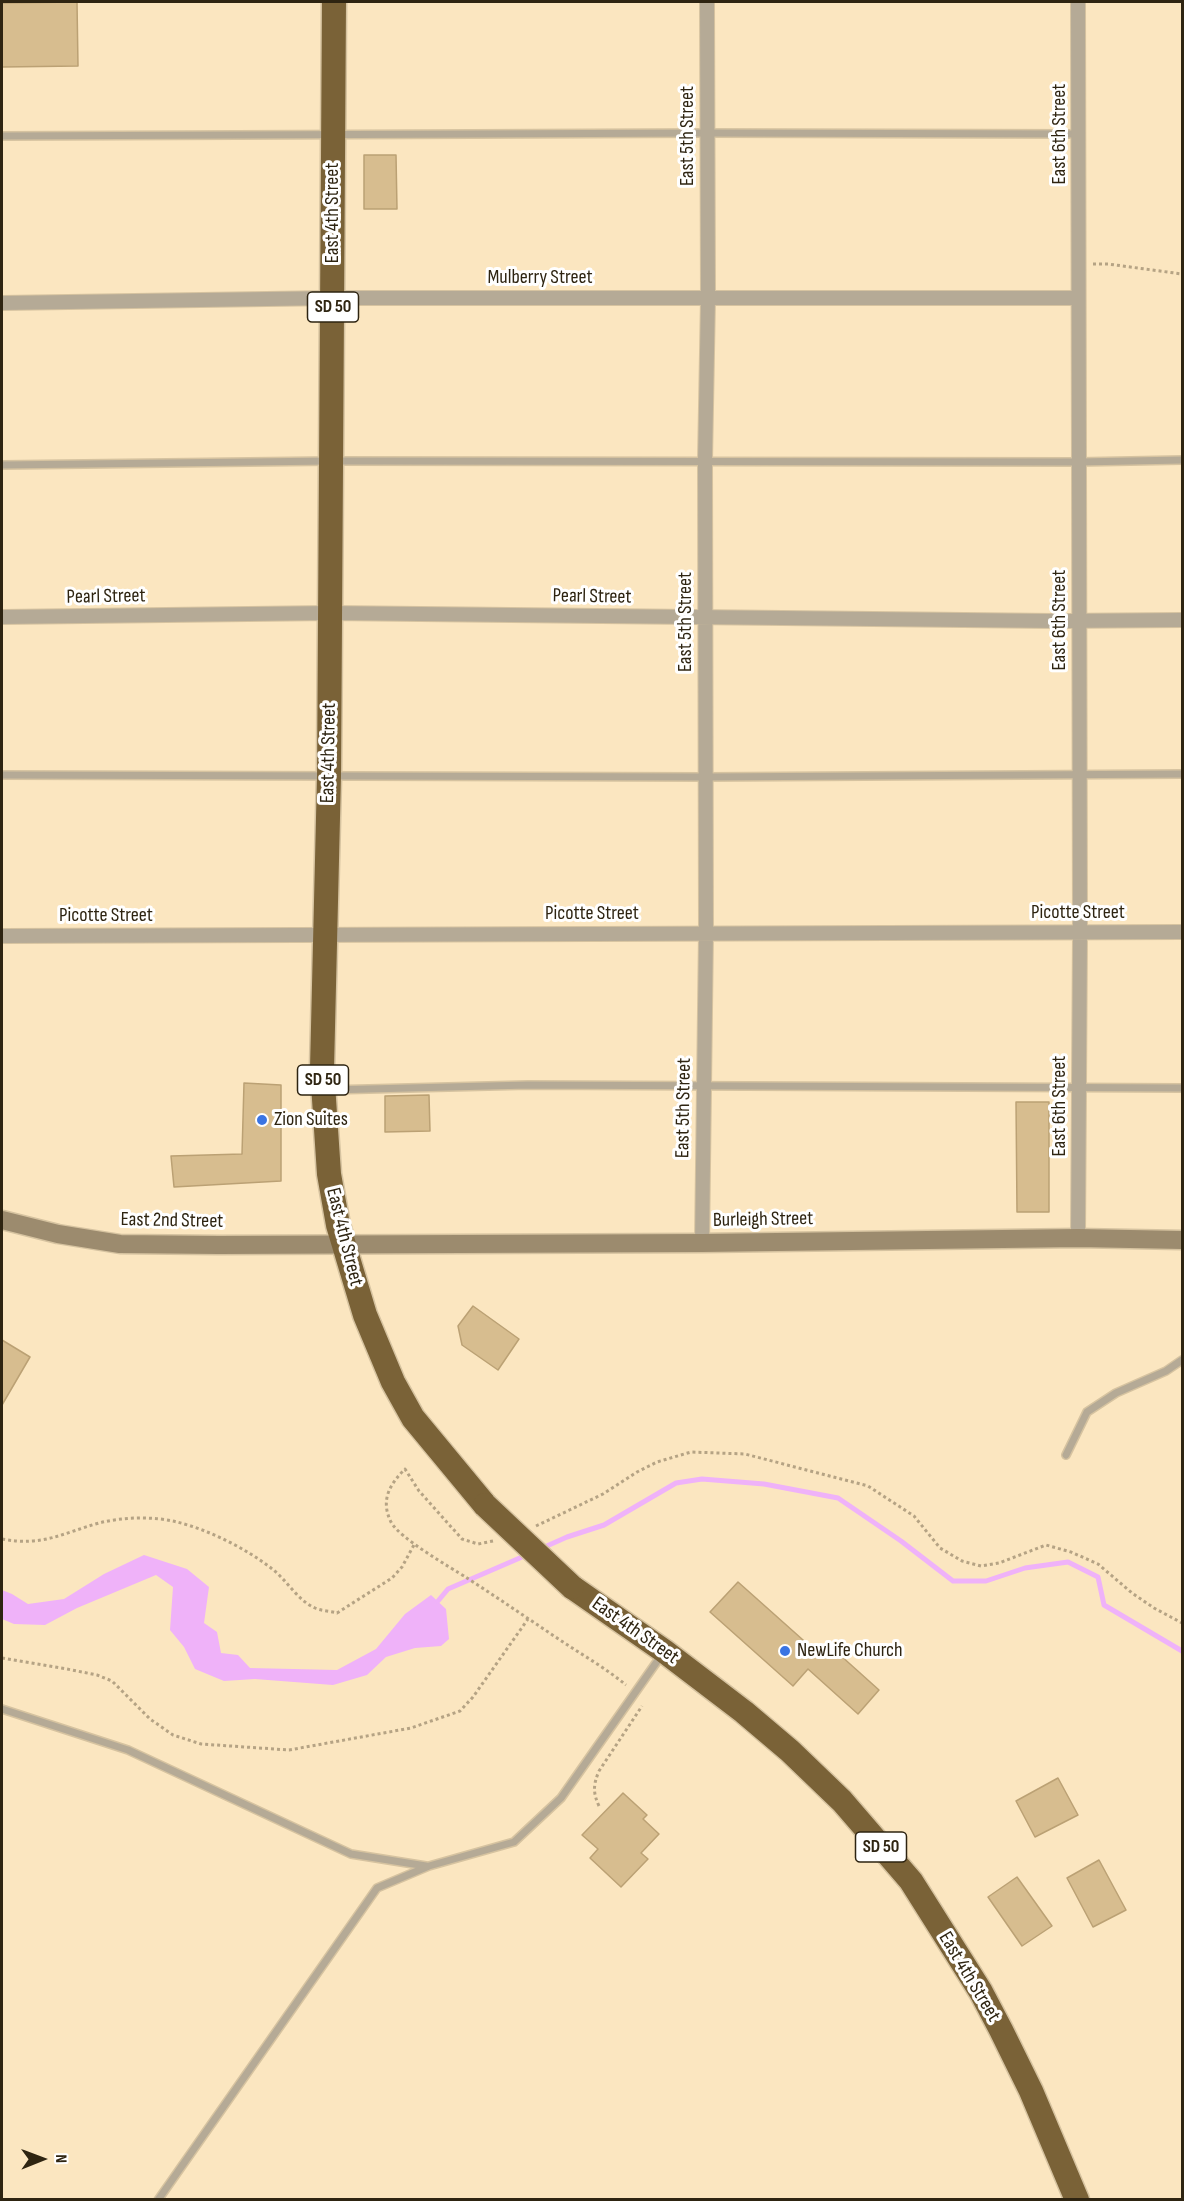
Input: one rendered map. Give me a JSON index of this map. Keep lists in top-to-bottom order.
{
  "streets": {
    "highway": ["East 4th Street", "SD 50"],
    "street": [
      "East 6th Street",
      "East 5th Street",
      "Mulberry Street",
      "Pearl Street",
      "Picotte Street",
      "Burleigh Street",
      "East 2nd Street"
    ]
  },
  "crossings": [
    ["East 6th Street", "Mulberry Street"],
    ["East 6th Street", "Pearl Street"],
    ["East 6th Street", "Picotte Street"],
    ["East 6th Street", "Burleigh Street"],
    ["East 5th Street", "Mulberry Street"],
    ["East 5th Street", "Pearl Street"],
    ["East 5th Street", "Picotte Street"],
    ["East 5th Street", "Burleigh Street"],
    ["East 4th Street", "Mulberry Street"],
    ["East 4th Street", "Pearl Street"],
    ["East 4th Street", "Picotte Street"],
    ["East 4th Street", "Burleigh Street"],
    ["East 4th Street", "East 2nd Street"],
    ["Burleigh Street", "East 2nd Street"]
  ],
  "places": ["Zion Suites", "NewLife Church"],
  "north": "right"
}
